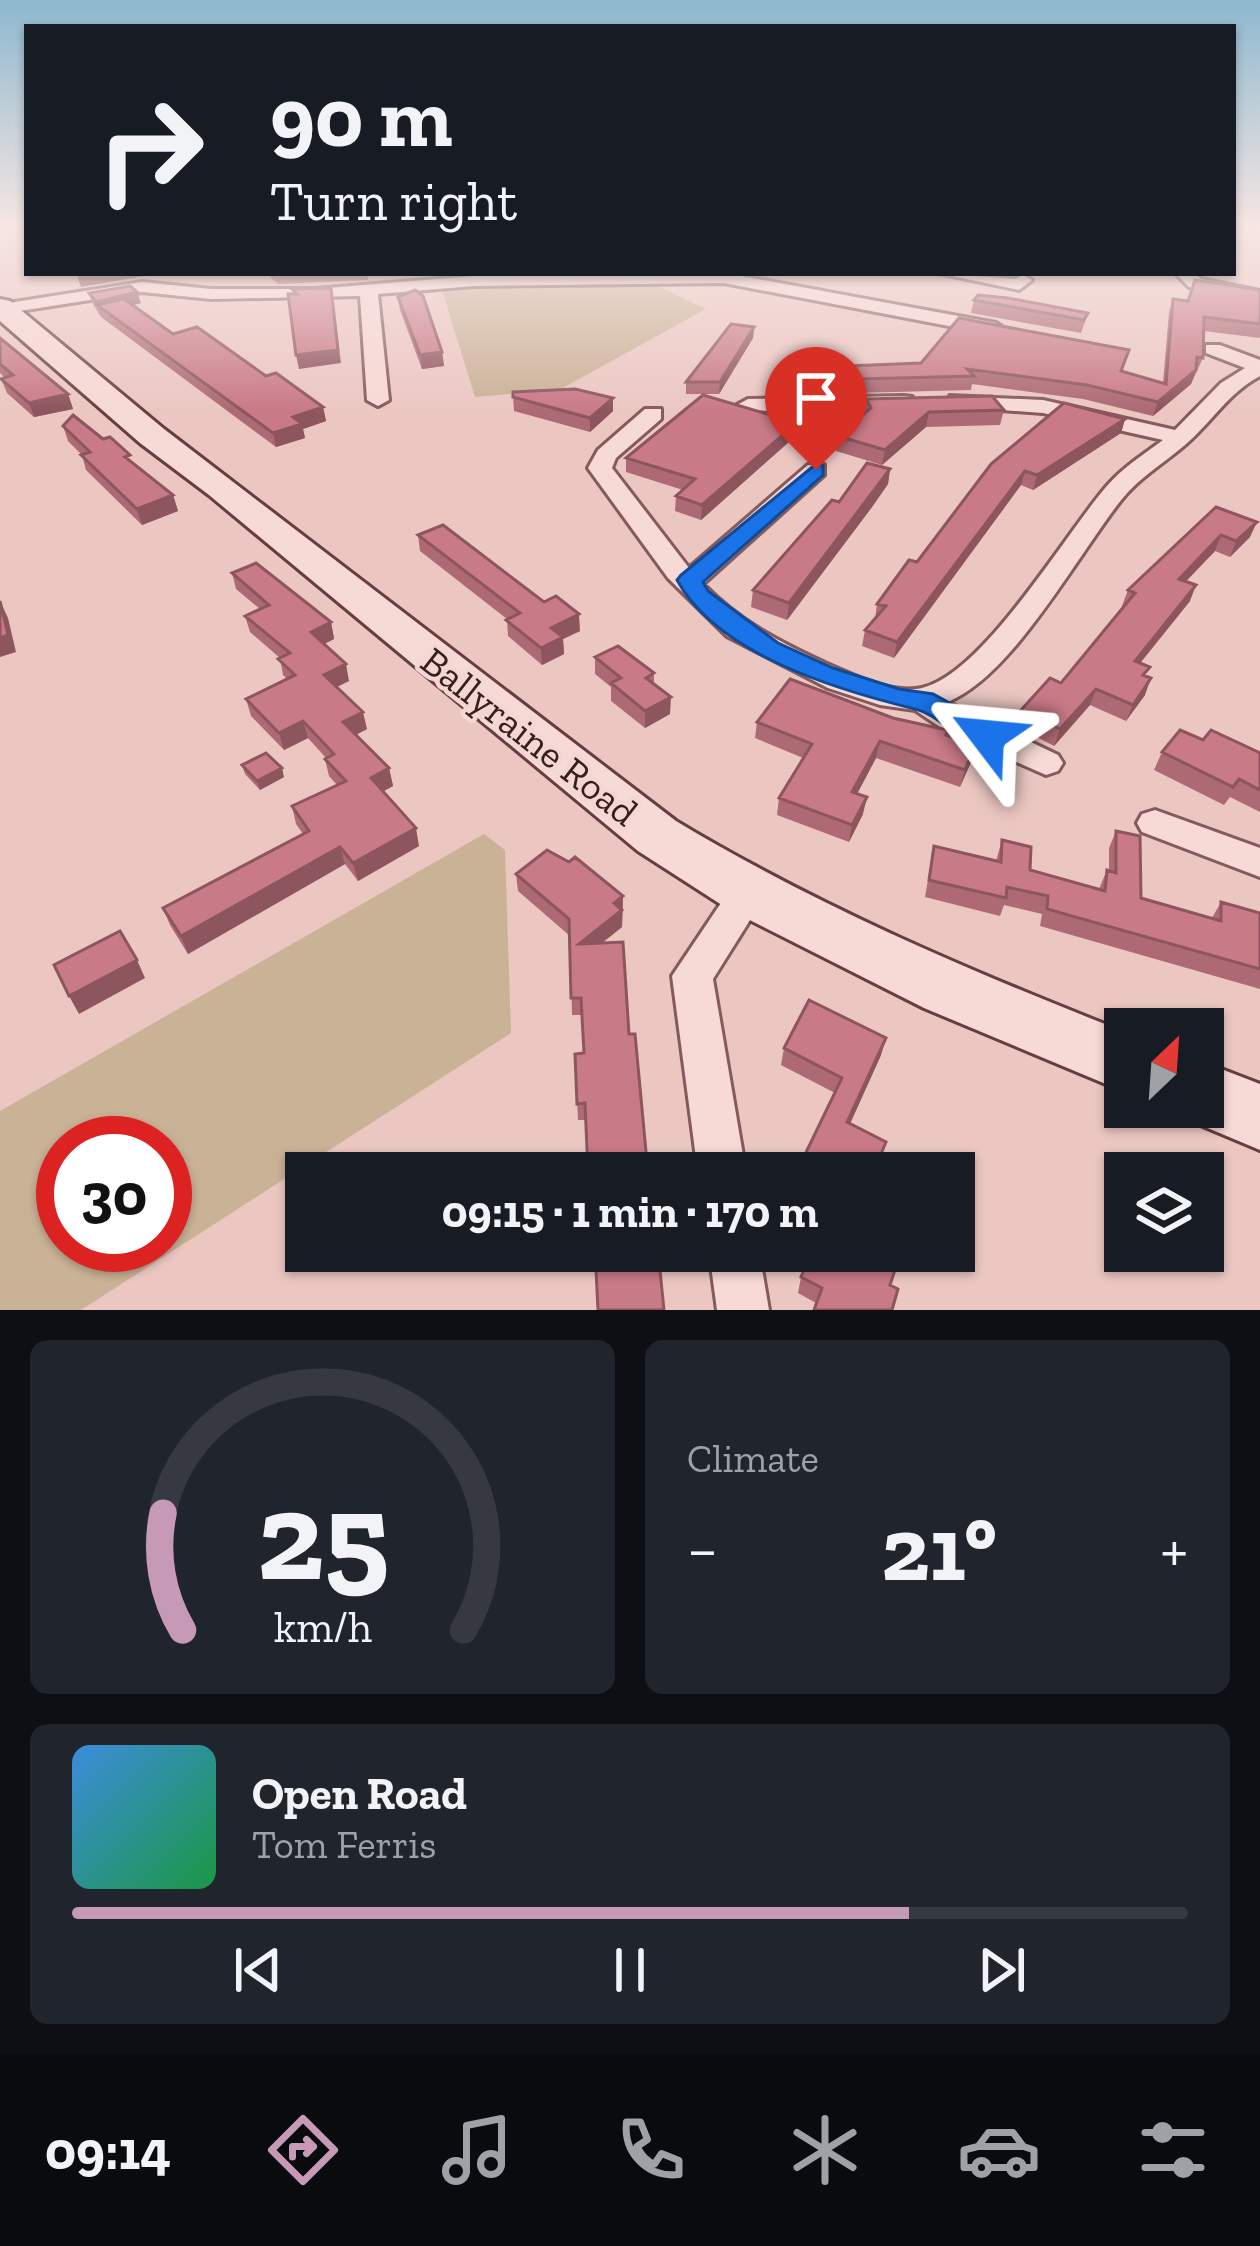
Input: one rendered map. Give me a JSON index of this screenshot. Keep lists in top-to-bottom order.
{
  "streets": {
    "main road": ["Ballyraine Road"]
  },
  "north": "top right",
  "page": {
    "turn": ["90 m", "Turn right"],
    "limit": "30",
    "trip": "09:15 · 1 min · 170 m",
    "tile": "Climate",
    "heat": ["−", "21°", "+"],
    "song": ["Open Road", "Tom Ferris"],
    "tabs": "09:14",
    "gauge": ["25", "km/h"]
  }
}
